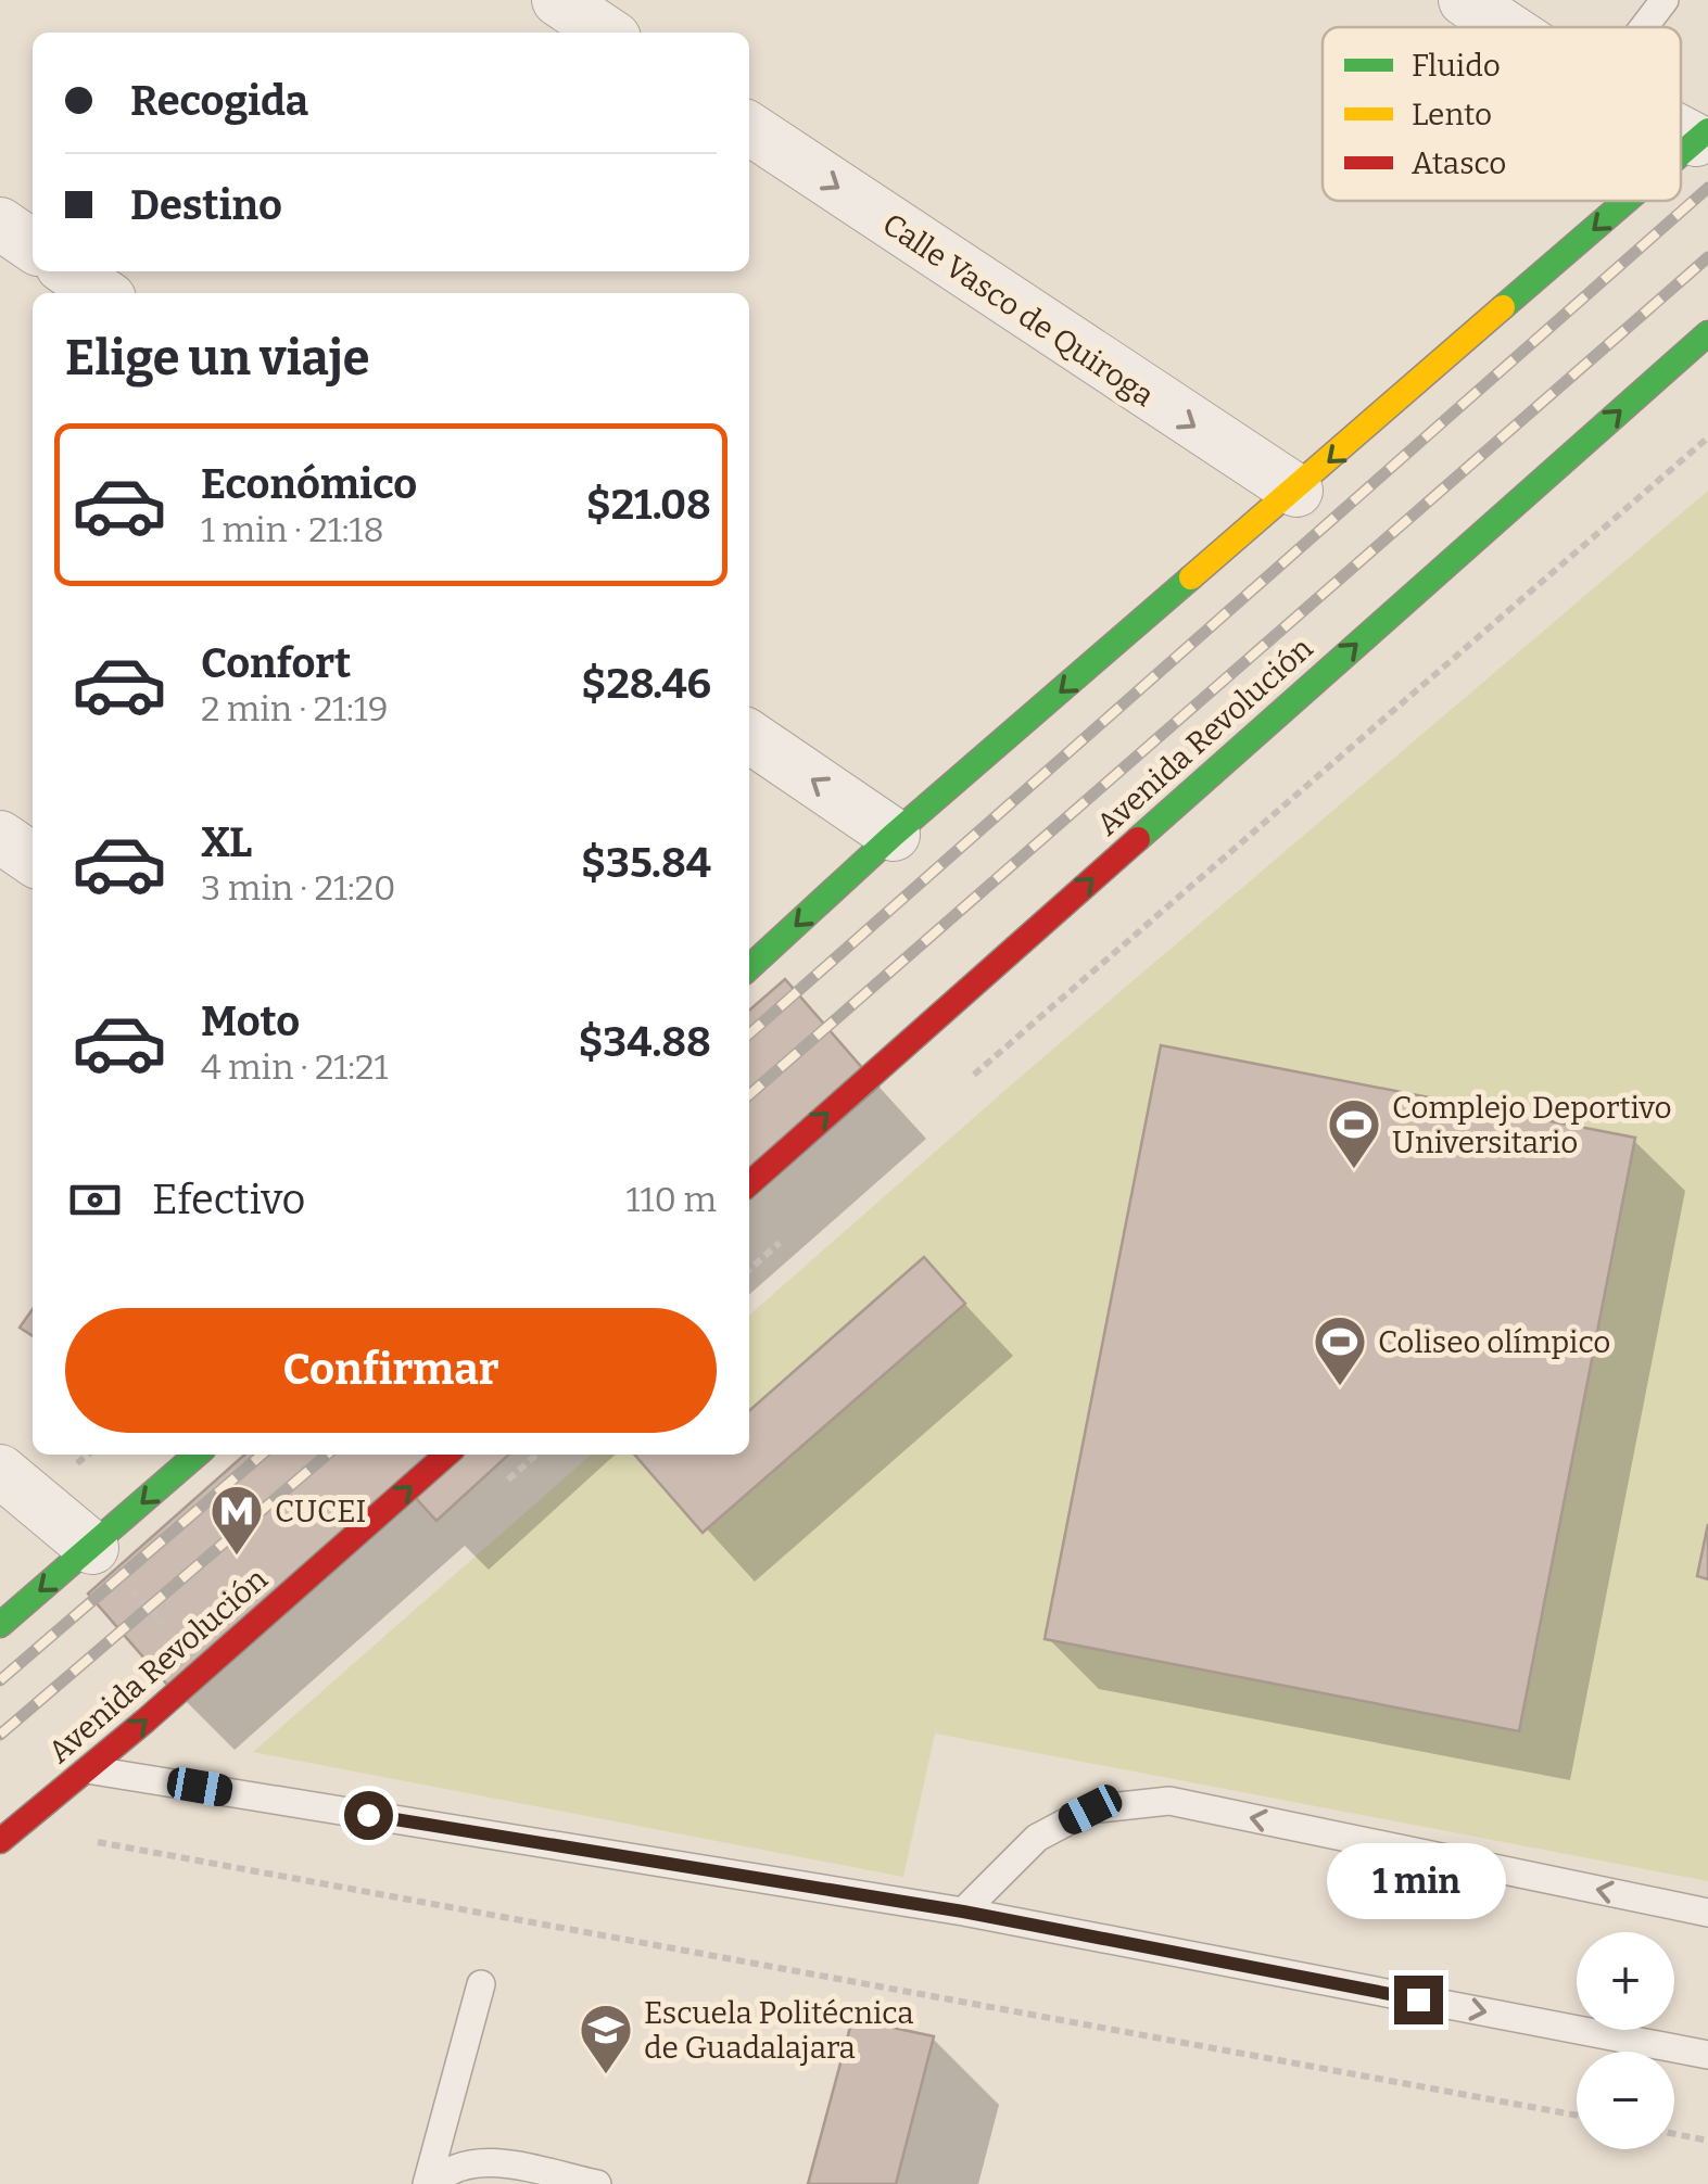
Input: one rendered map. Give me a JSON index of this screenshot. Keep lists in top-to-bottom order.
{
  "streets": {
    "main road": ["Avenida Revolución"],
    "street": ["Calle Vasco de Quiroga"]
  },
  "one_way": ["Calle Vasco de Quiroga"],
  "places": {
    "sports": ["Complejo Deportivo Universitario", "Coliseo olímpico"],
    "metro station": ["CUCEI"],
    "school or university": ["Escuela Politécnica de Guadalajara"]
  },
  "legend": ["Fluido", "Lento", "Atasco"],
  "page": {
    "banner": ["Recogida", "Destino"],
    "heading": "Elige un viaje",
    "list": [
      {
        "name": "Económico",
        "note": "1 min · 21:18",
        "value": "$21.08"
      },
      {
        "name": "Confort",
        "note": "2 min · 21:19",
        "value": "$28.46"
      },
      {
        "name": "XL",
        "note": "3 min · 21:20",
        "value": "$35.84"
      },
      {
        "name": "Moto",
        "note": "4 min · 21:21",
        "value": "$34.88"
      }
    ],
    "pay": ["Efectivo", "110 m"],
    "buttons": "Confirmar",
    "bubble": "1 min",
    "map_buttons": ["+", "−"]
  }
}
